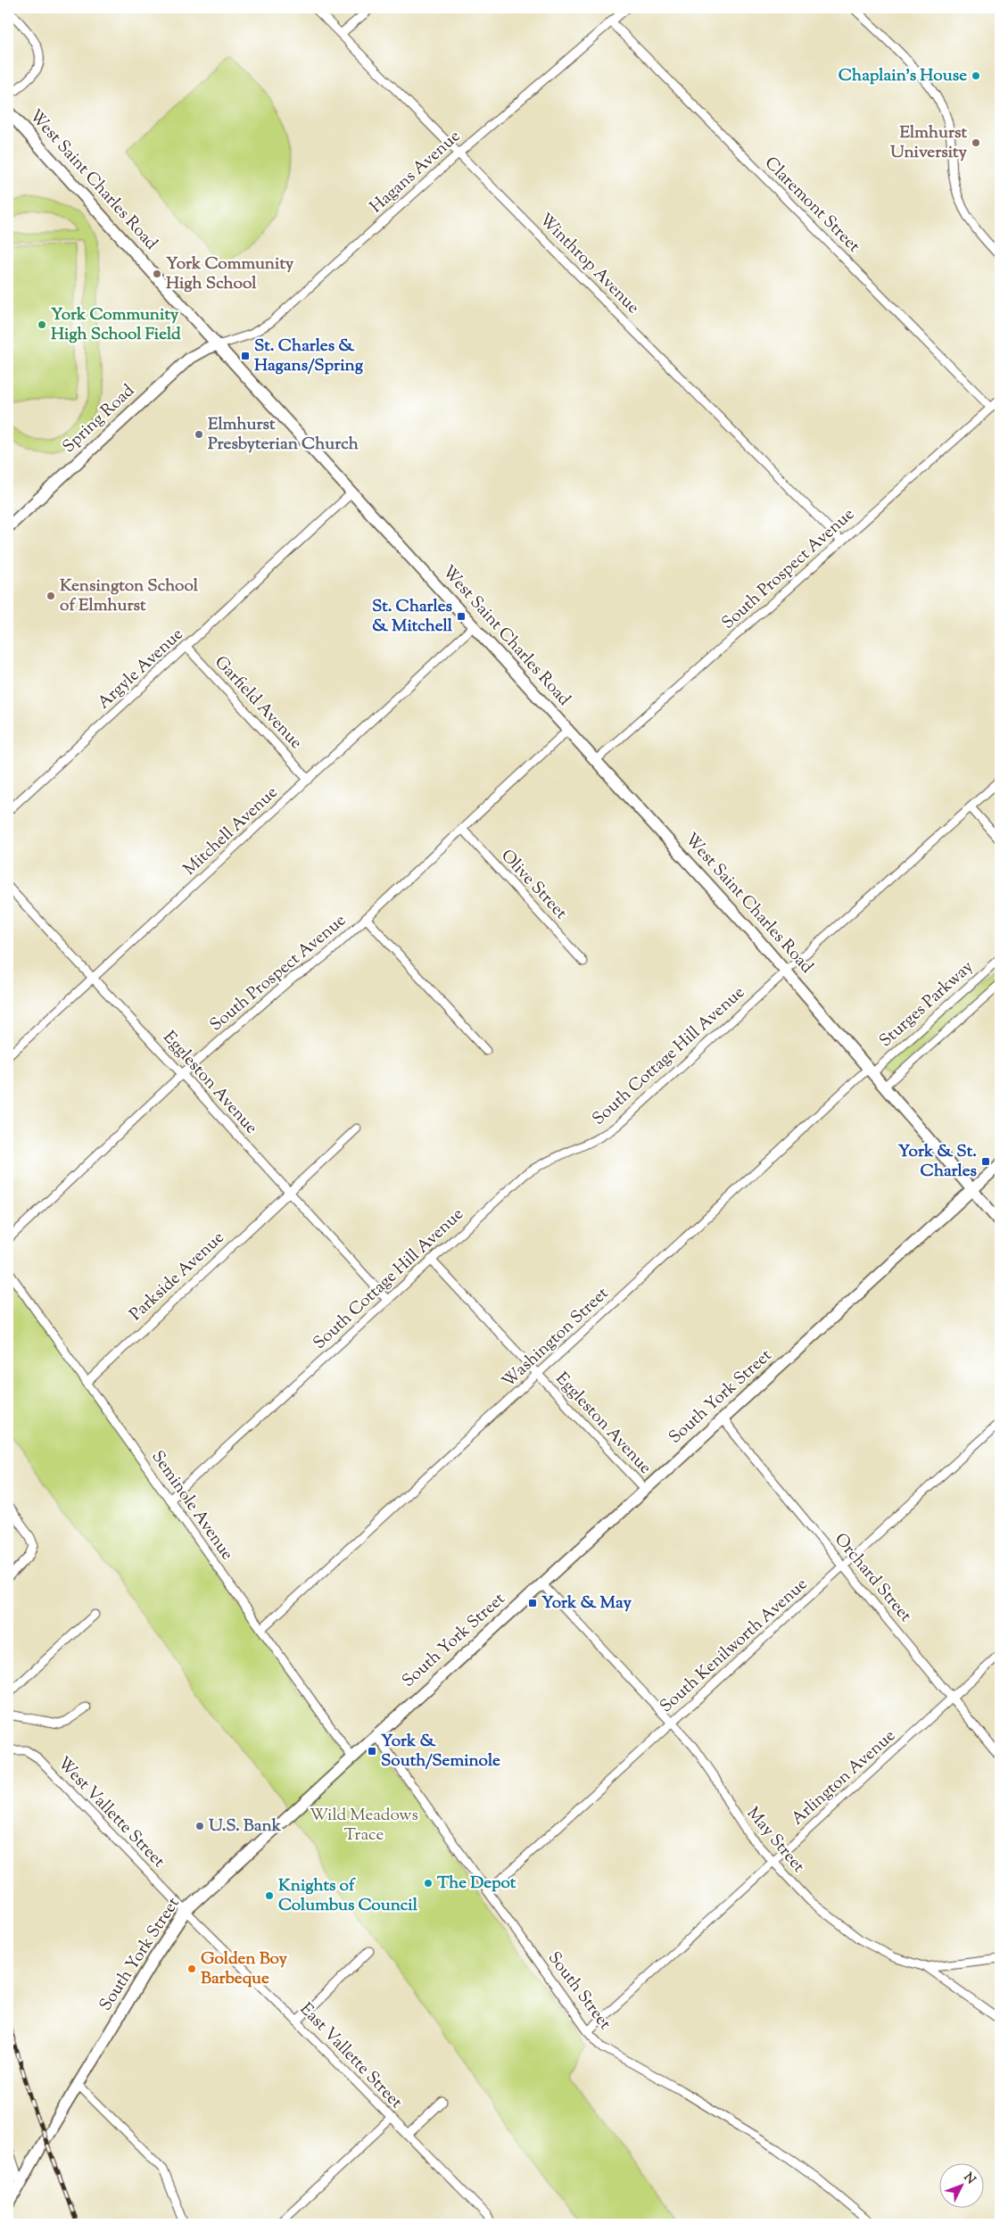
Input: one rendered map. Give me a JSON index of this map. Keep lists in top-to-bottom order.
{
  "streets": {
    "main road": ["West Saint Charles Road", "Spring Road", "South York Street"],
    "street": [
      "Hagans Avenue",
      "Claremont Street",
      "Winthrop Avenue",
      "South Prospect Avenue",
      "Argyle Avenue",
      "Garfield Avenue",
      "Mitchell Avenue",
      "Olive Street",
      "Sturges Parkway",
      "South Cottage Hill Avenue",
      "Eggleston Avenue",
      "Parkside Avenue",
      "Washington Street",
      "Seminole Avenue",
      "Orchard Street",
      "South Kenilworth Avenue",
      "Arlington Avenue",
      "West Vallette Street",
      "May Street",
      "South Street",
      "East Vallette Street"
    ]
  },
  "crossings": [
    ["Hagans Avenue", "West Saint Charles Road"],
    ["Hagans Avenue", "Claremont Street"],
    ["Hagans Avenue", "Winthrop Avenue"],
    ["Hagans Avenue", "Spring Road"],
    ["West Saint Charles Road", "Spring Road"],
    ["West Saint Charles Road", "South Prospect Avenue"],
    ["West Saint Charles Road", "Argyle Avenue"],
    ["West Saint Charles Road", "Mitchell Avenue"],
    ["West Saint Charles Road", "Sturges Parkway"],
    ["West Saint Charles Road", "South Cottage Hill Avenue"],
    ["West Saint Charles Road", "Washington Street"],
    ["West Saint Charles Road", "South York Street"],
    ["Claremont Street", "South Prospect Avenue"],
    ["Winthrop Avenue", "South Prospect Avenue"],
    ["South Prospect Avenue", "Olive Street"],
    ["South Prospect Avenue", "Eggleston Avenue"],
    ["Argyle Avenue", "Garfield Avenue"],
    ["Garfield Avenue", "Mitchell Avenue"],
    ["Mitchell Avenue", "Eggleston Avenue"],
    ["Sturges Parkway", "Washington Street"],
    ["South Cottage Hill Avenue", "Eggleston Avenue"],
    ["South Cottage Hill Avenue", "Seminole Avenue"],
    ["Eggleston Avenue", "Parkside Avenue"],
    ["Eggleston Avenue", "Washington Street"],
    ["Eggleston Avenue", "South York Street"],
    ["Parkside Avenue", "Seminole Avenue"],
    ["Washington Street", "Seminole Avenue"],
    ["South York Street", "Seminole Avenue"],
    ["South York Street", "Orchard Street"],
    ["South York Street", "West Vallette Street"],
    ["South York Street", "May Street"],
    ["South York Street", "South Street"],
    ["South York Street", "East Vallette Street"],
    ["Orchard Street", "South Kenilworth Avenue"],
    ["Orchard Street", "Arlington Avenue"],
    ["South Kenilworth Avenue", "May Street"],
    ["South Kenilworth Avenue", "South Street"],
    ["Arlington Avenue", "May Street"],
    ["Arlington Avenue", "South Street"],
    ["West Vallette Street", "East Vallette Street"]
  ],
  "parks": ["Wild Meadows Trace"],
  "places": {
    "other": [
      "Chaplain's House",
      "Elmhurst University",
      "York Community High School",
      "York Community High School Field",
      "Elmhurst Presbyterian Church",
      "Kensington School of Elmhurst",
      "U.S. Bank",
      "The Depot",
      "Knights of Columbus Council",
      "Golden Boy Barbeque"
    ],
    "transit": [
      "St. Charles & Hagans/Spring",
      "St. Charles & Mitchell",
      "York & St. Charles",
      "York & May",
      "York & South/Seminole"
    ]
  },
  "north": "top right"
}
